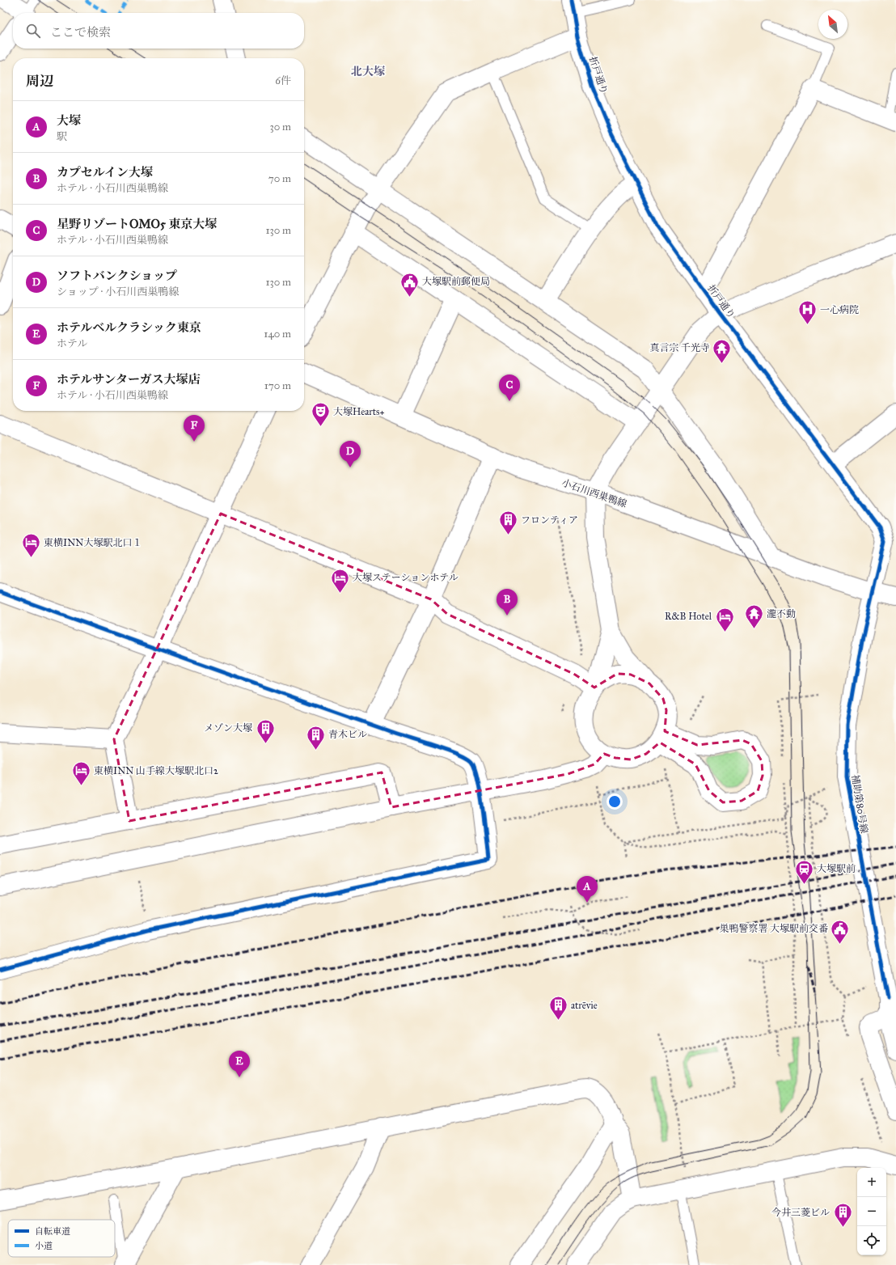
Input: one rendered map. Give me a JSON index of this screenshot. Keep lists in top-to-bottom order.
{
  "streets": {
    "street": ["折戸通り", "小石川西巣鴨線", "補助第80号線"]
  },
  "crossings": [
    ["折戸通り", "小石川西巣鴨線"],
    ["折戸通り", "補助第80号線"],
    ["小石川西巣鴨線", "補助第80号線"]
  ],
  "districts": ["北大塚"],
  "places": {
    "public building": ["大塚駅前郵便局", "巣鴨警察署 大塚駅前交番"],
    "hospital": ["一心病院"],
    "temple": ["真言宗 千光寺", "瀧不動"],
    "theatre": ["大塚Hearts+"],
    "building": [
      "フロンティア",
      "メゾン大塚",
      "青木ビル",
      "atrēvie",
      "今井三菱ビル"
    ],
    "hotel": [
      "東横INN大塚駅北口１",
      "大塚ステーションホテル",
      "R&B Hotel",
      "東横INN 山手線大塚駅北口2"
    ],
    "station": ["大塚駅前"]
  },
  "legend": ["自転車道", "小道"],
  "north": "top left",
  "page": {
    "search": "ここで検索",
    "heading": ["周辺", "6件"],
    "list": [
      {
        "mark": "A",
        "name": "大塚",
        "note": "駅",
        "value": "30 m"
      },
      {
        "mark": "B",
        "name": "カプセルイン大塚",
        "note": "ホテル · 小石川西巣鴨線",
        "value": "70 m"
      },
      {
        "mark": "C",
        "name": "星野リゾートOMO5 東京大塚",
        "note": "ホテル · 小石川西巣鴨線",
        "value": "130 m"
      },
      {
        "mark": "D",
        "name": "ソフトバンクショップ",
        "note": "ショップ · 小石川西巣鴨線",
        "value": "130 m"
      },
      {
        "mark": "E",
        "name": "ホテルベルクラシック東京",
        "note": "ホテル",
        "value": "140 m"
      },
      {
        "mark": "F",
        "name": "ホテルサンターガス大塚店",
        "note": "ホテル · 小石川西巣鴨線",
        "value": "170 m"
      }
    ],
    "pins": [
      "C",
      "F",
      "D",
      "B",
      "A",
      "E"
    ],
    "map_buttons": ["+", "−"]
  }
}
